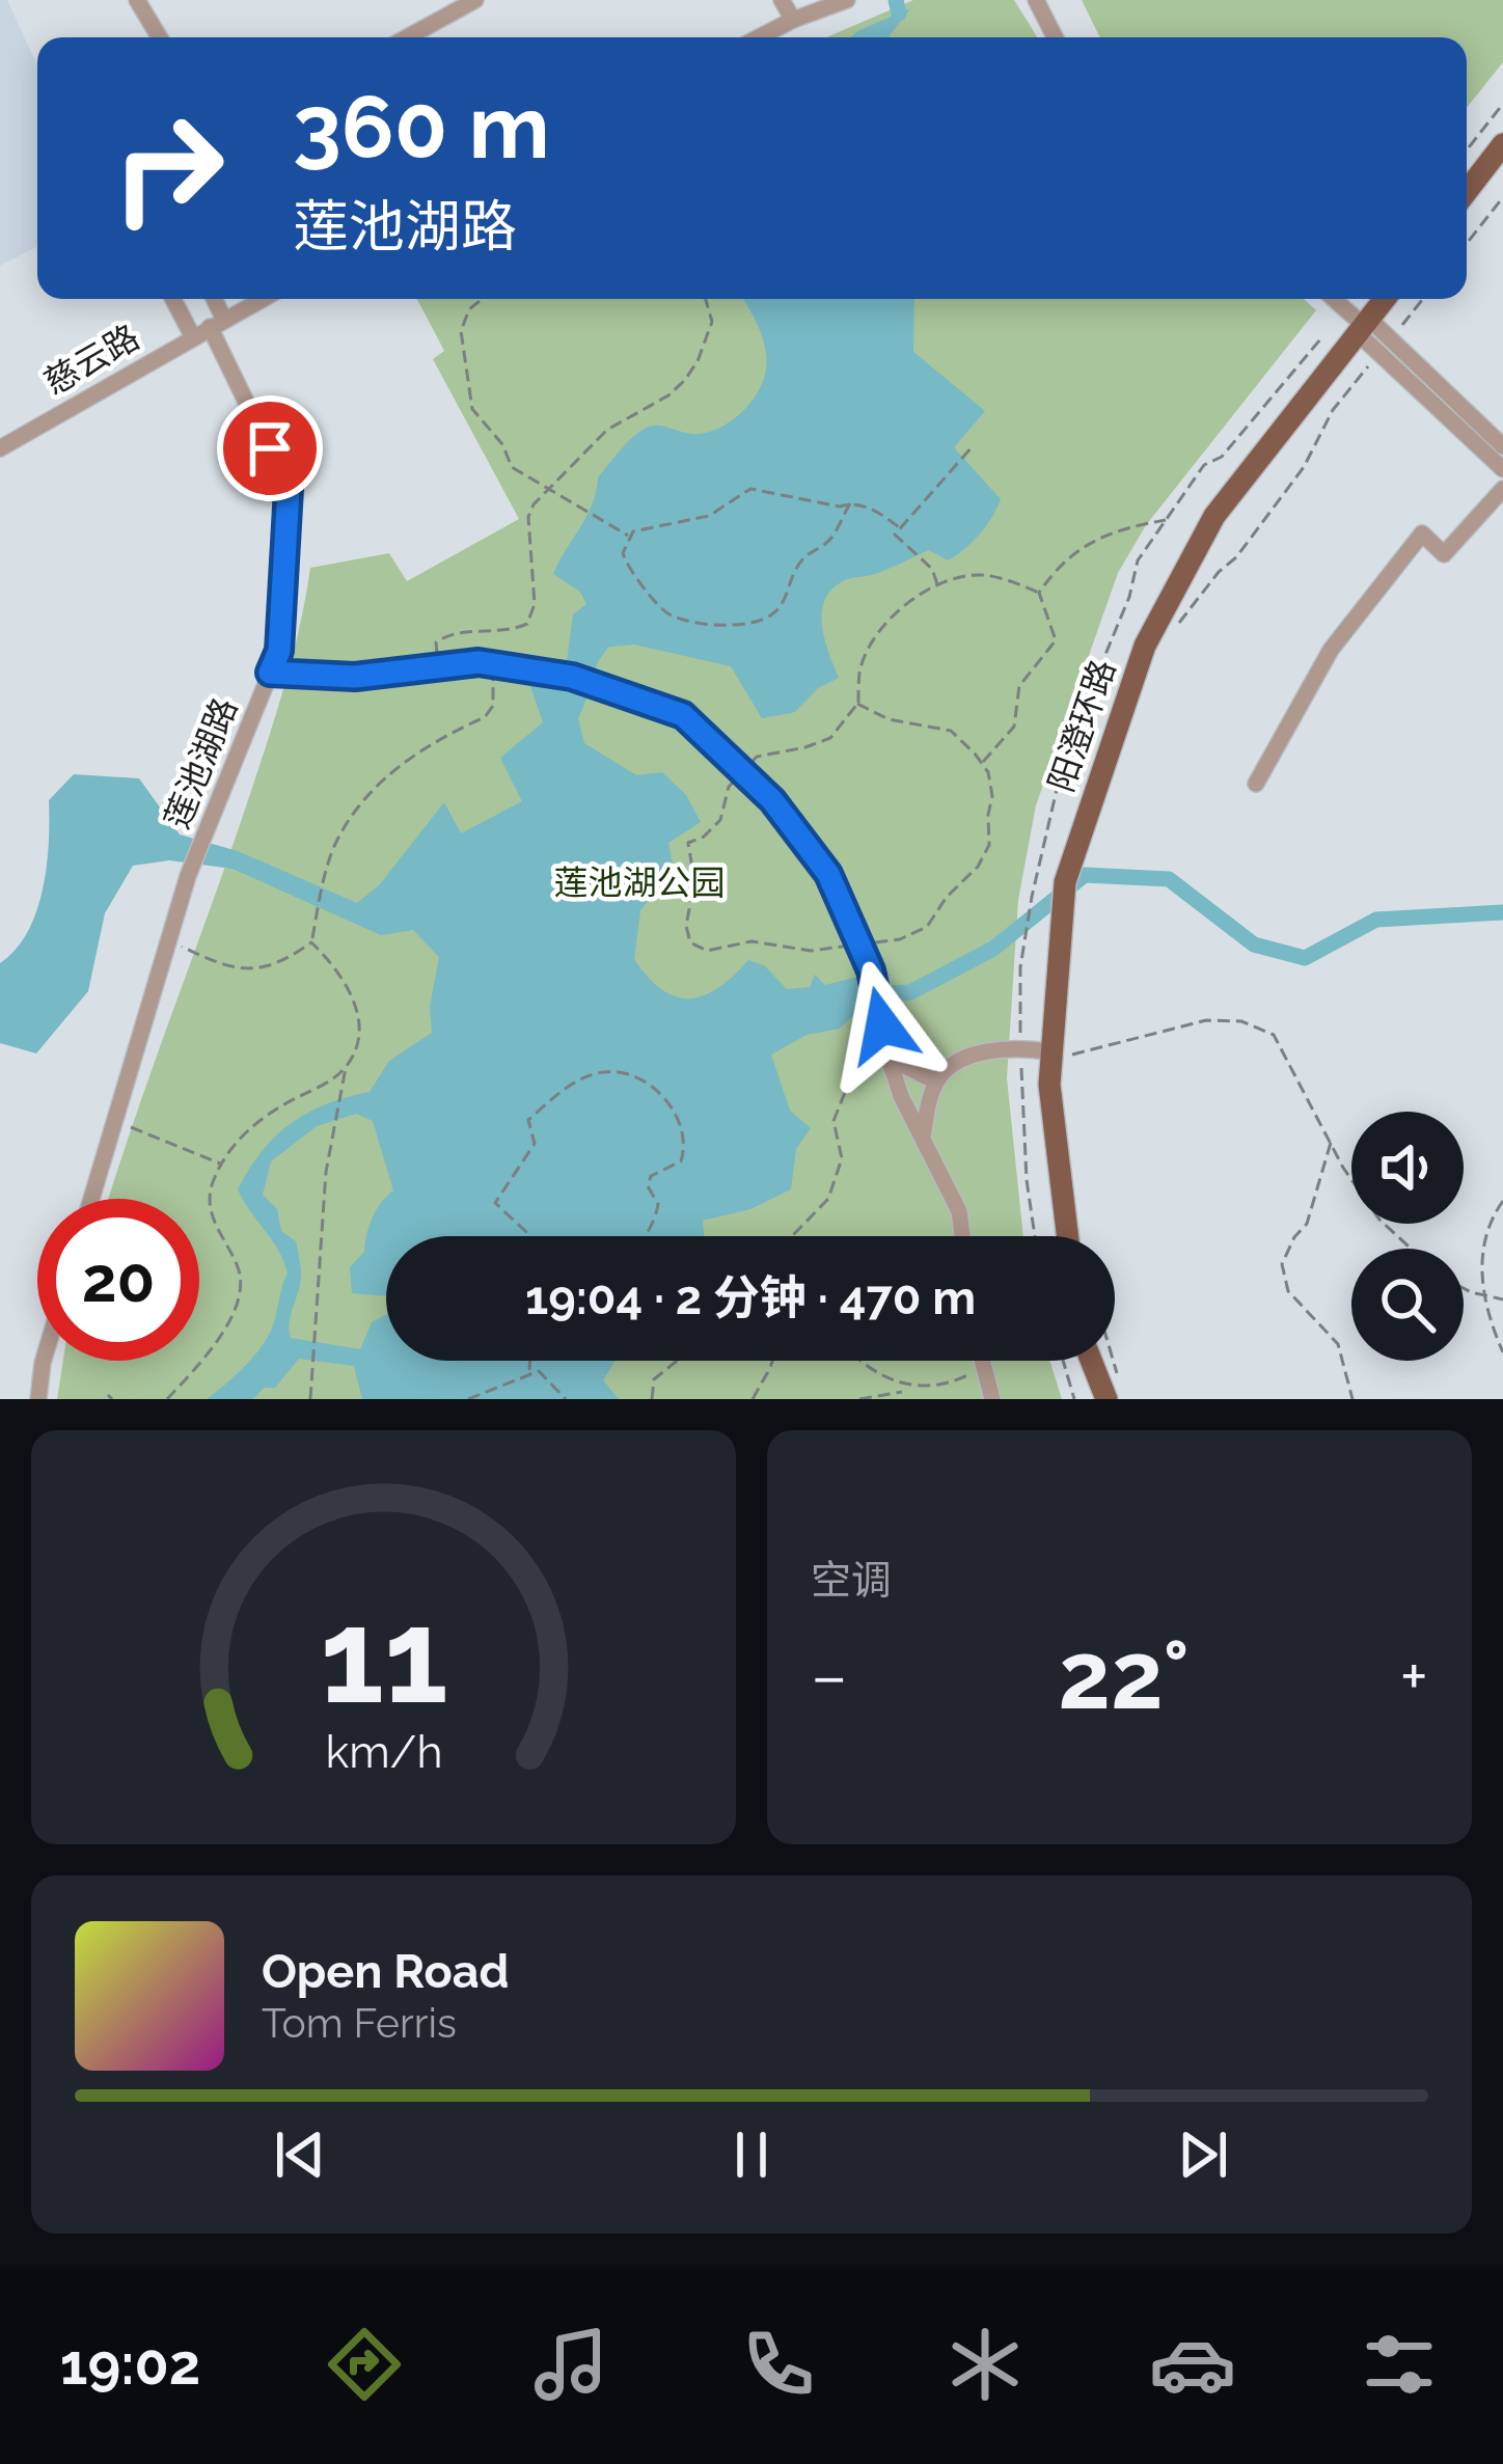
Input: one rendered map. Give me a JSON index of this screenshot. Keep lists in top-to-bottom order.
{
  "streets": {
    "main road": ["阳澄环路"],
    "street": ["慈云路", "莲池湖路"]
  },
  "crossings": [
    ["慈云路", "莲池湖路"]
  ],
  "parks": ["莲池湖公园"],
  "page": {
    "turn": ["360 m", "莲池湖路"],
    "limit": "20",
    "trip": "19:04 · 2 分钟 · 470 m",
    "tile": "空调",
    "heat": ["−", "22°", "+"],
    "song": ["Open Road", "Tom Ferris"],
    "tabs": "19:02",
    "gauge": ["11", "km/h"]
  }
}
